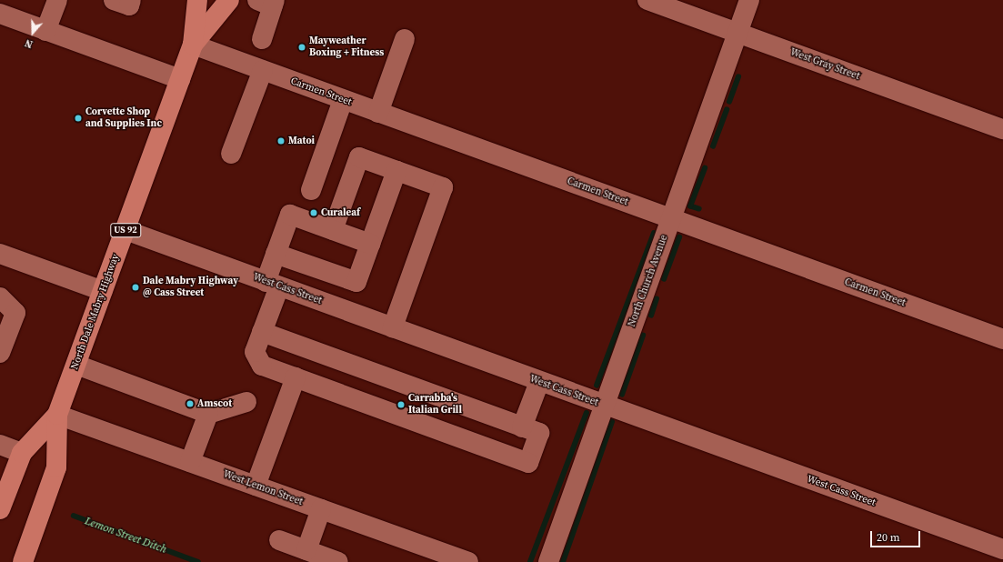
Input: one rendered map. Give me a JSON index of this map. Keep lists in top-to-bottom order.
{
  "streets": {
    "main road": ["US 92", "North Dale Mabry Highway"],
    "street": [
      "West Gray Street",
      "Carmen Street",
      "North Church Avenue",
      "West Cass Street",
      "West Lemon Street"
    ]
  },
  "crossings": [
    ["West Gray Street", "North Church Avenue"],
    ["Carmen Street", "North Church Avenue"],
    ["Carmen Street", "North Dale Mabry Highway"],
    ["North Church Avenue", "West Cass Street"],
    ["West Cass Street", "North Dale Mabry Highway"],
    ["North Dale Mabry Highway", "West Lemon Street"]
  ],
  "water": ["Lemon Street Ditch"],
  "places": [
    "Mayweather Boxing + Fitness",
    "Corvette Shop and Supplies Inc",
    "Matoi",
    "Curaleaf",
    "Dale Mabry Highway @ Cass Street",
    "Amscot",
    "Carrabba's Italian Grill"
  ],
  "scale_bar": "20 m",
  "north": "bottom"
}
